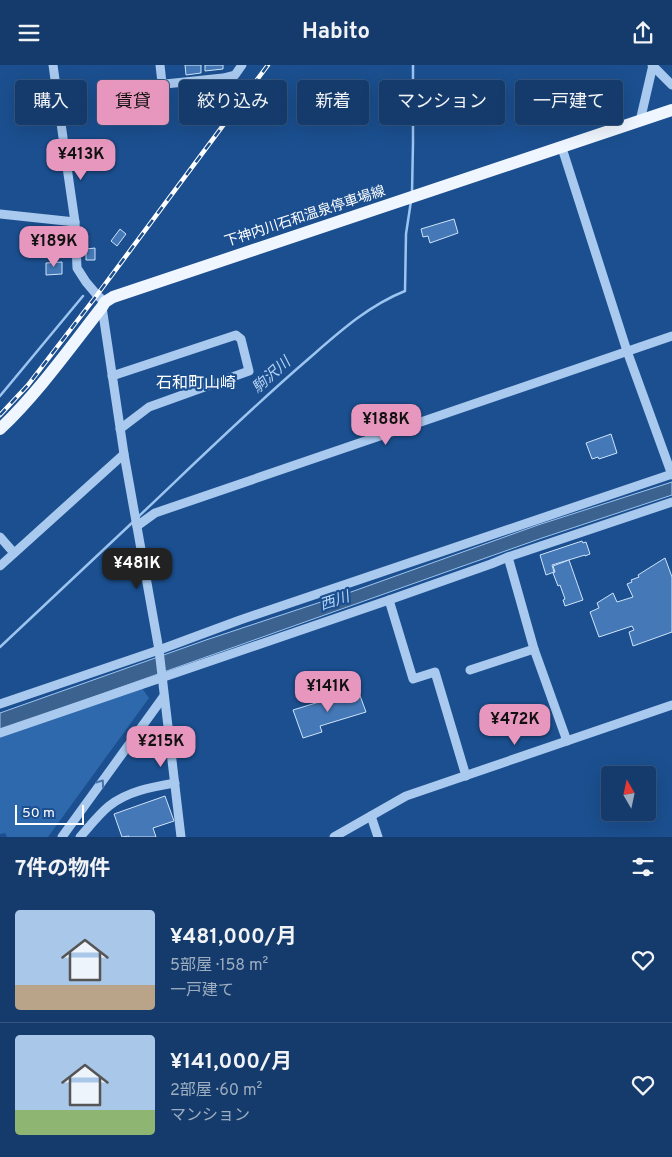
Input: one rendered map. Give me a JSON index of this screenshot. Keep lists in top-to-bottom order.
{
  "streets": {
    "main road": ["下神内川石和温泉停車場線"]
  },
  "districts": ["石和町山崎"],
  "water": ["駒沢川", "西川"],
  "scale_bar": "50 m",
  "north": "top",
  "page": {
    "header": "Habito",
    "chip": [
      "購入",
      "賃貸",
      "絞り込み",
      "新着",
      "マンション",
      "一戸建て"
    ],
    "price": [
      "¥413K",
      "¥189K",
      "¥188K",
      "¥481K",
      "¥141K",
      "¥472K",
      "¥215K"
    ],
    "scale": "50 m",
    "heading": "7件の物件",
    "list": [
      {
        "name": "¥481,000/月",
        "note": "5部屋 · 158 m² · 一戸建て"
      },
      {
        "name": "¥141,000/月",
        "note": "2部屋 · 60 m² · マンション"
      }
    ]
  }
}
